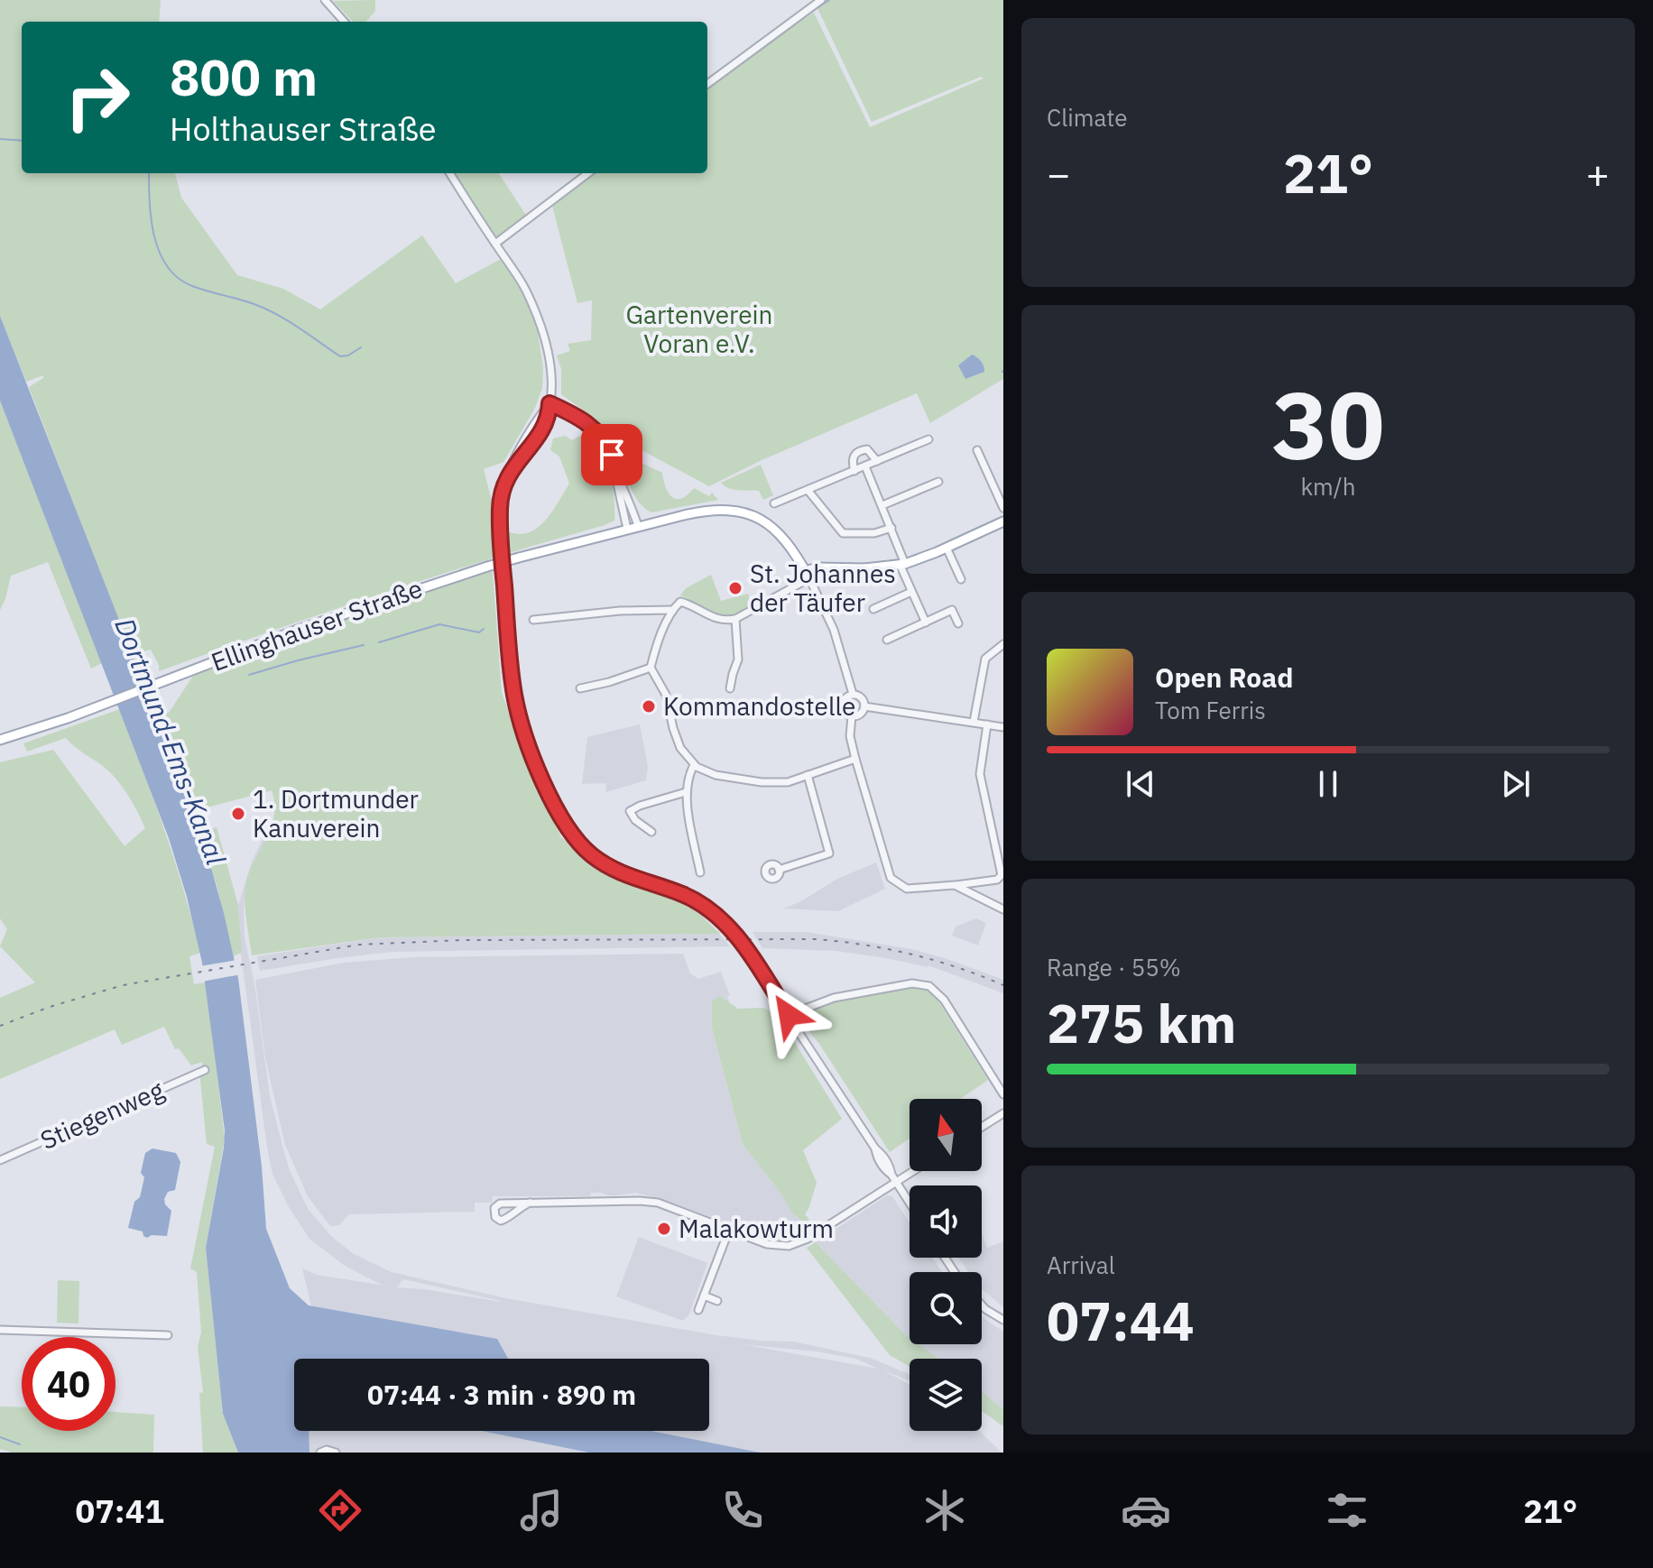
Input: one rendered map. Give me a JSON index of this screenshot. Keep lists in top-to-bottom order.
{
  "streets": {
    "main road": ["Ellinghauser Straße"],
    "street": ["Stiegenweg"]
  },
  "water": ["Dortmund-Ems-Kanal"],
  "parks": ["Gartenverein Voran e.V."],
  "places": [
    "St. Johannes der Täufer",
    "Kommandostelle",
    "1. Dortmunder Kanuverein",
    "Malakowturm"
  ],
  "north": "top",
  "page": {
    "tile": [
      "Climate",
      ["30", "km/h"],
      ["Range · 55%", "275 km"],
      ["Arrival", "07:44"]
    ],
    "turn": ["800 m", "Holthauser Straße"],
    "heat": ["−", "21°", "+"],
    "song": ["Open Road", "Tom Ferris"],
    "limit": "40",
    "trip": "07:44 · 3 min · 890 m",
    "tabs": ["07:41", "21°"]
  }
}
